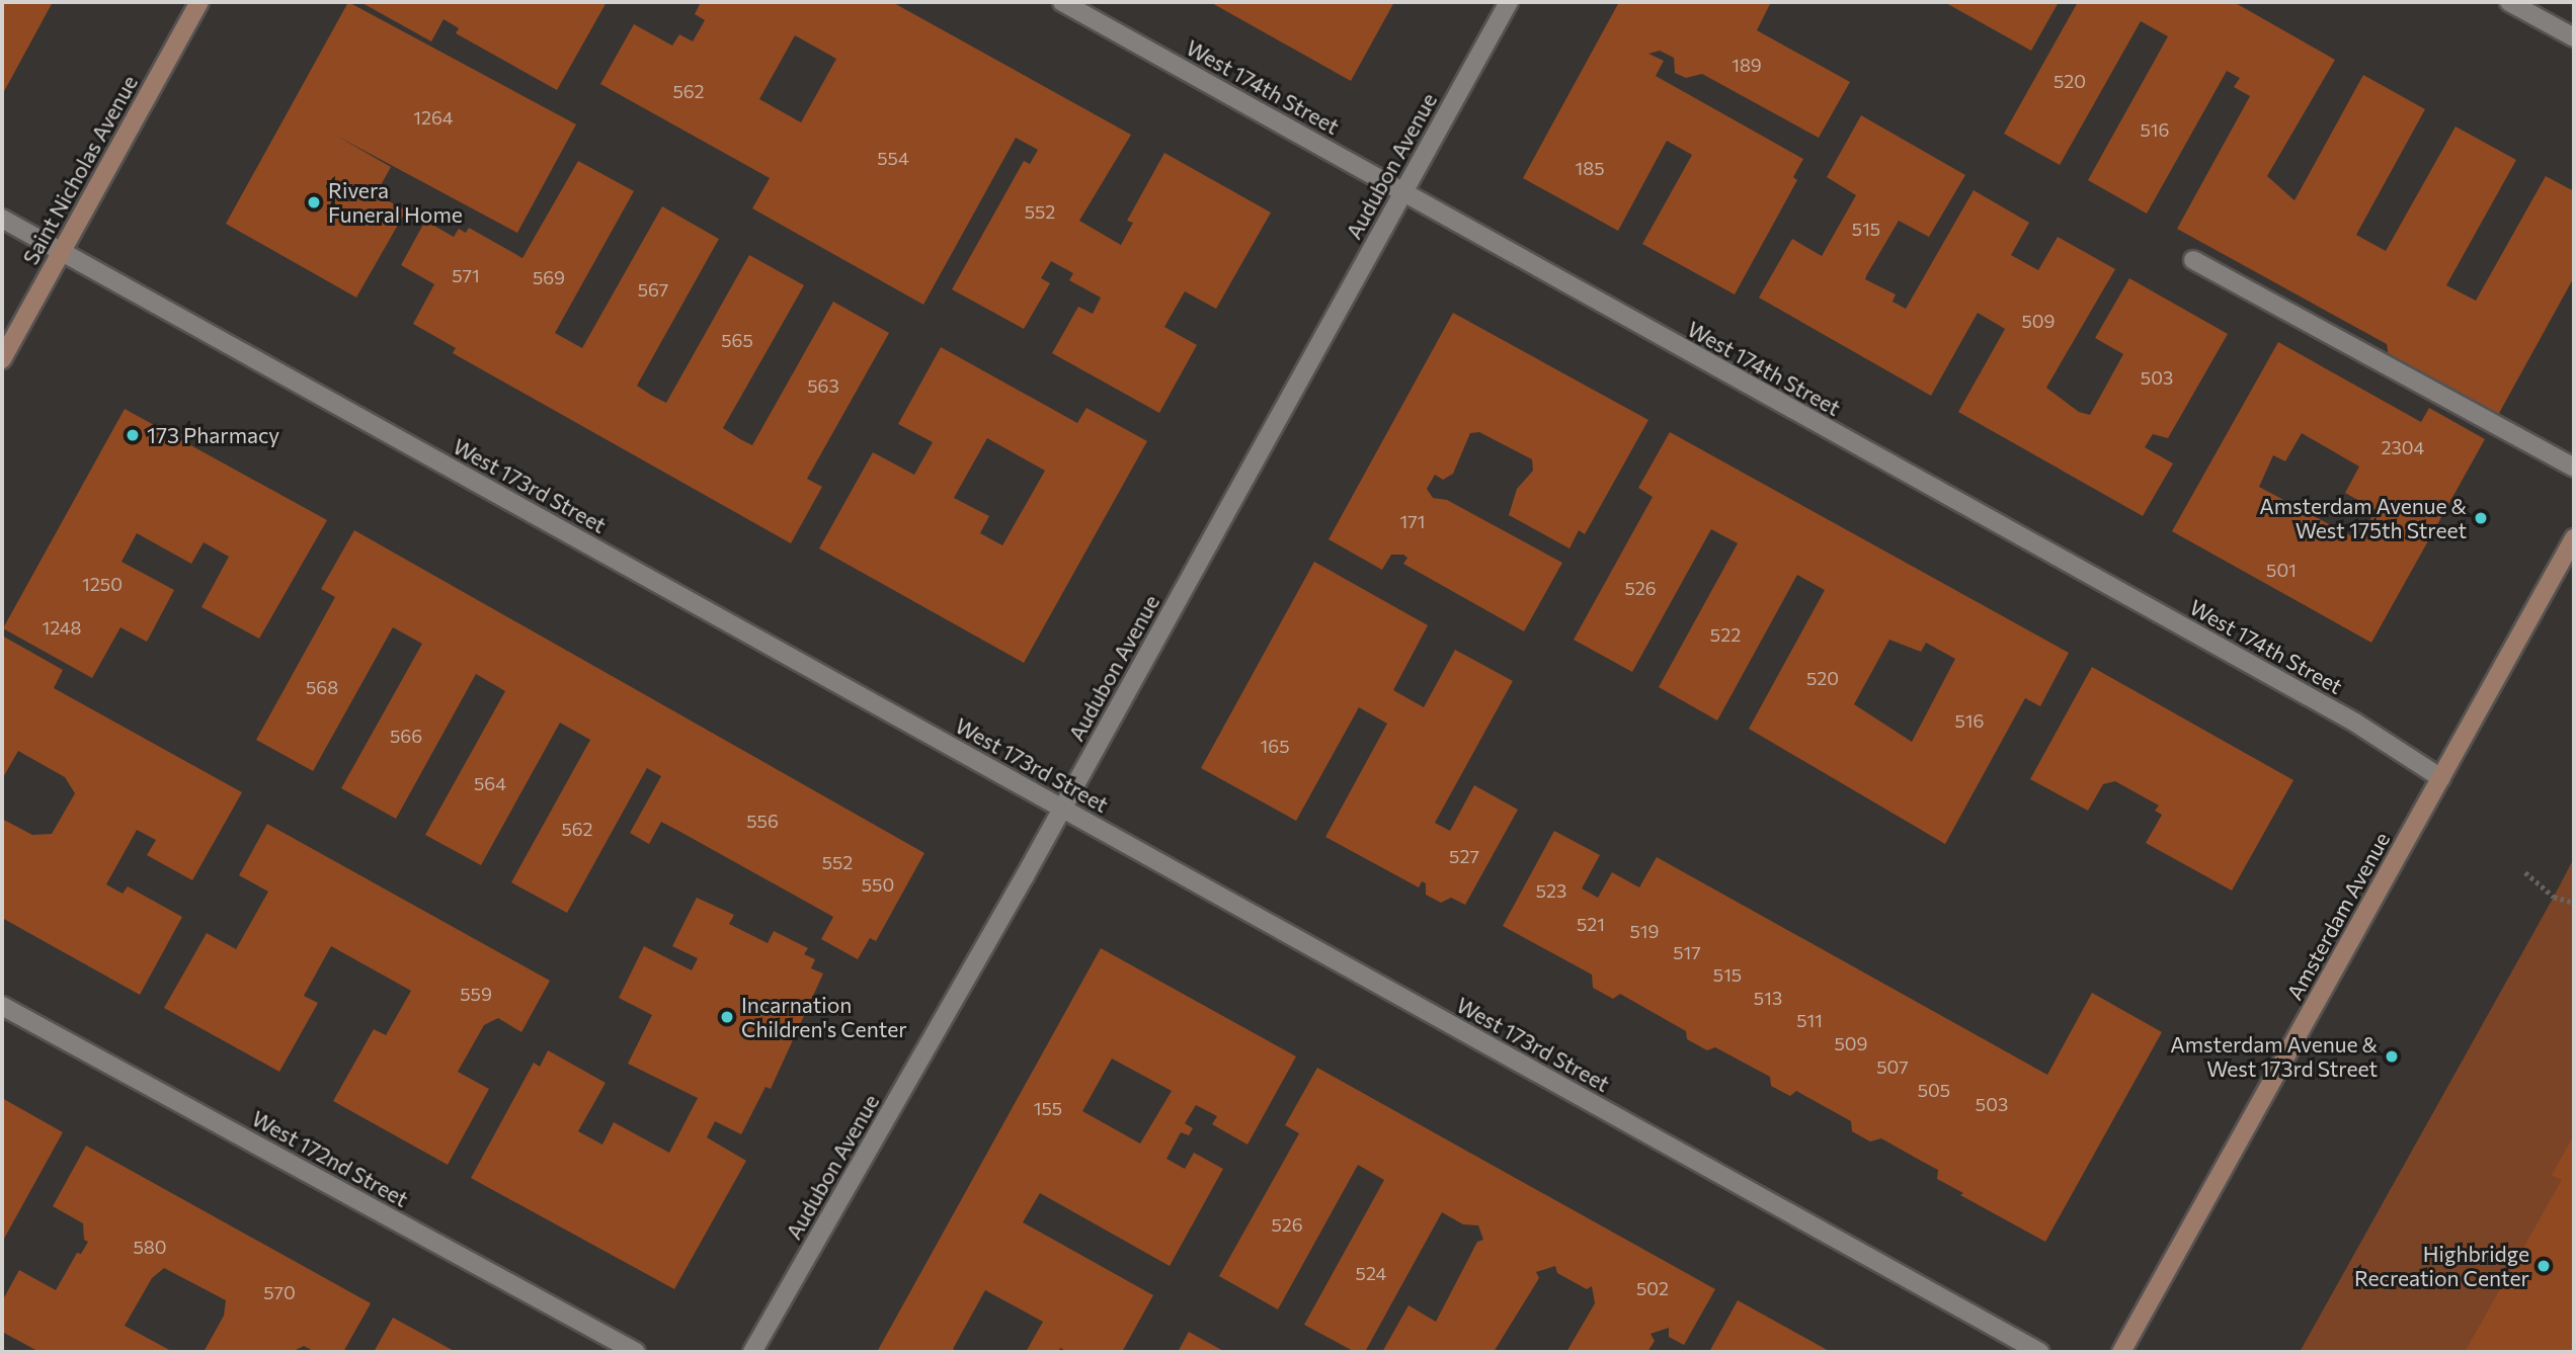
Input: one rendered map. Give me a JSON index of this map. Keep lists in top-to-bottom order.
{
  "streets": {
    "main road": ["Saint Nicholas Avenue", "Amsterdam Avenue"],
    "street": [
      "West 174th Street",
      "Audubon Avenue",
      "West 173rd Street",
      "West 172nd Street"
    ]
  },
  "crossings": [
    ["West 174th Street", "Audubon Avenue"],
    ["West 174th Street", "Amsterdam Avenue"],
    ["Audubon Avenue", "West 173rd Street"],
    ["Saint Nicholas Avenue", "West 173rd Street"]
  ],
  "places": [
    "Rivera Funeral Home",
    "173 Pharmacy",
    "Amsterdam Avenue & West 175th Street",
    "Incarnation Children's Center",
    "Amsterdam Avenue & West 173rd Street",
    "Highbridge Recreation Center"
  ],
  "house_numbers": [
    "189",
    "520",
    "562",
    "1264",
    "516",
    "554",
    "185",
    "552",
    "515",
    "571",
    "569",
    "567",
    "509",
    "565",
    "503",
    "563",
    "2304",
    "171",
    "501",
    "1250",
    "526",
    "1248",
    "522",
    "520",
    "568",
    "516",
    "566",
    "165",
    "564",
    "556",
    "562",
    "527",
    "552",
    "550",
    "523",
    "521",
    "519",
    "517",
    "515",
    "559",
    "513",
    "511",
    "509",
    "507",
    "505",
    "503",
    "155",
    "526",
    "580",
    "524",
    "502",
    "570"
  ]
}
